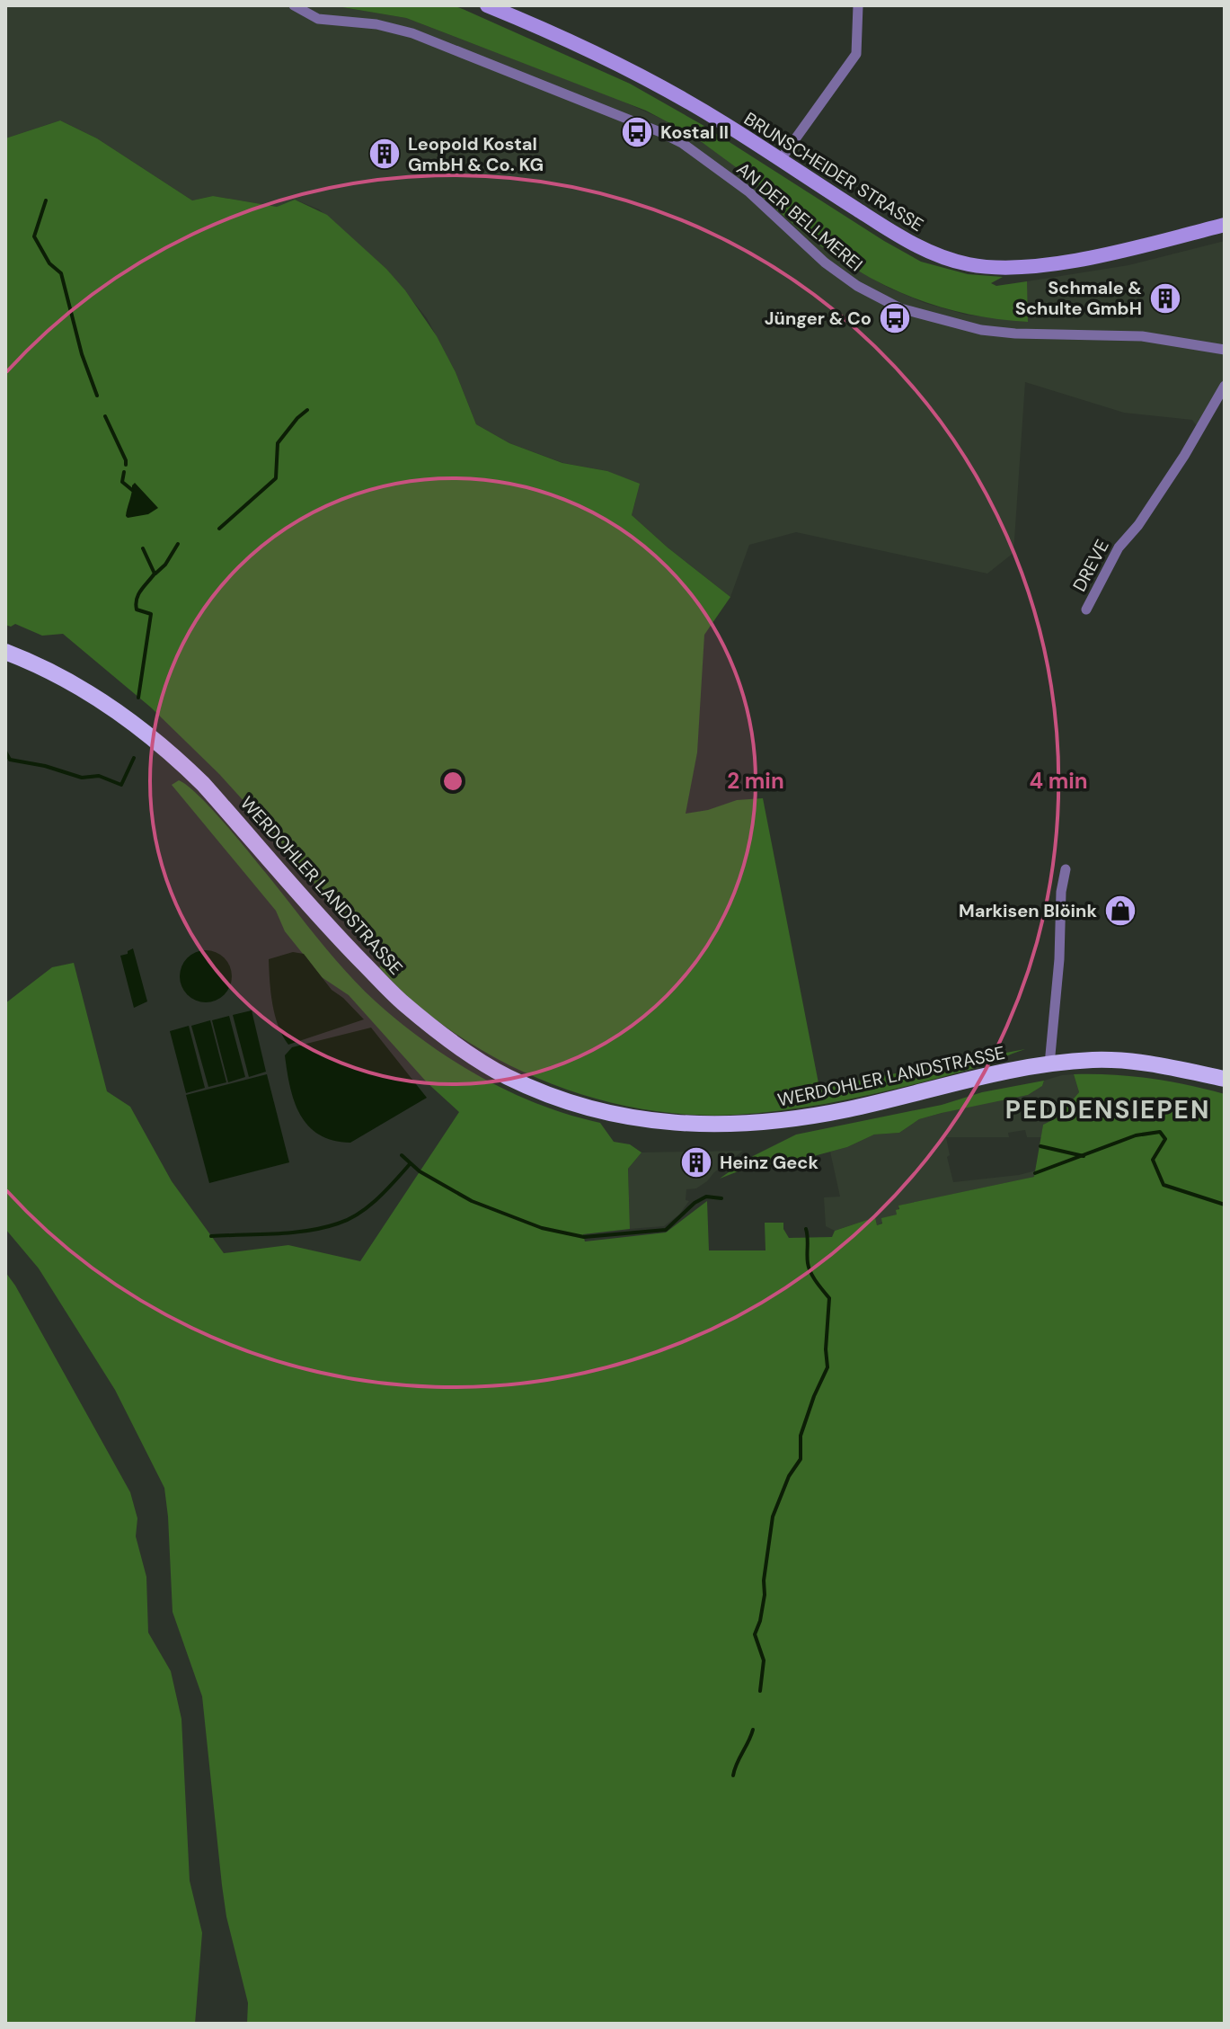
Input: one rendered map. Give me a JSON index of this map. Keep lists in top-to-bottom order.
{
  "streets": {
    "main road": ["BRUNSCHEIDER STRASSE", "WERDOHLER LANDSTRASSE"],
    "street": ["AN DER BELLMEREI", "DREVE"]
  },
  "districts": ["PEDDENSIEPEN"],
  "places": {
    "bus stop": ["Kostal II", "Jünger & Co"],
    "building": ["Leopold Kostal GmbH & Co. KG", "Schmale & Schulte GmbH", "Heinz Geck"],
    "shop": ["Markisen Blöink"]
  },
  "rings": ["2 min", "4 min"]
}
